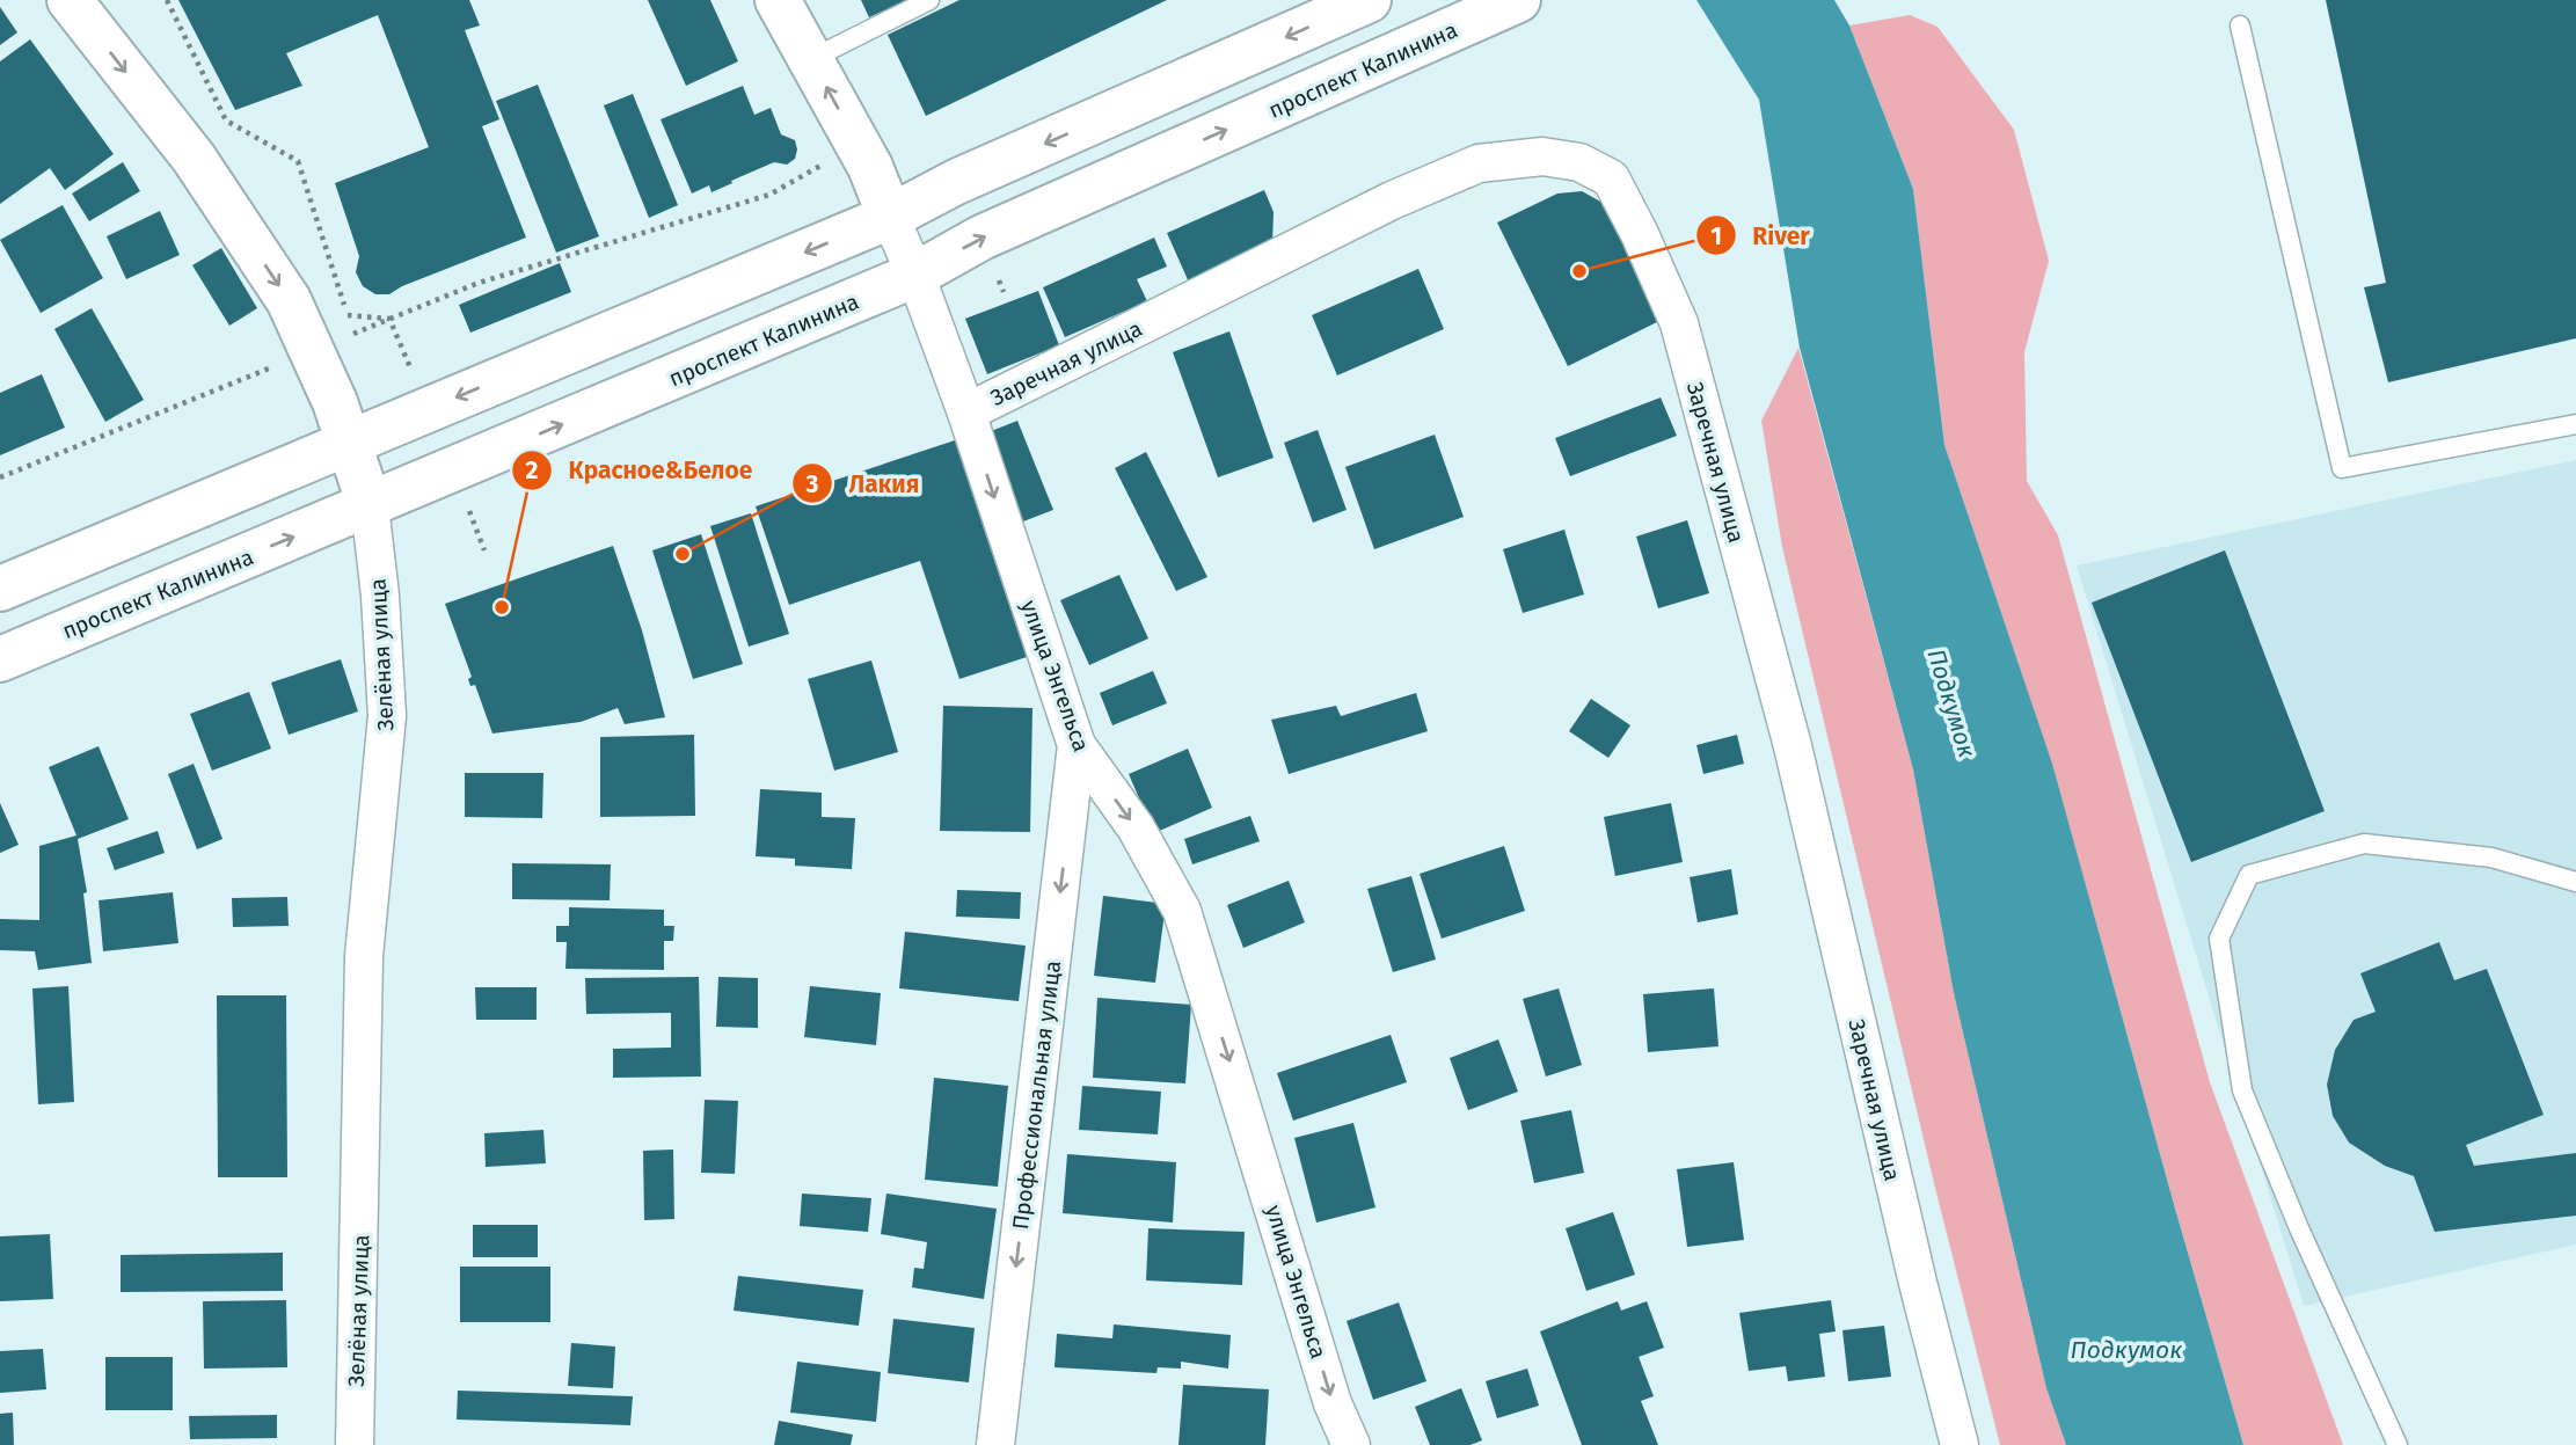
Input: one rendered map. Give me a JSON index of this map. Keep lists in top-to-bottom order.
{
  "streets": {
    "main road": ["проспект Калинина", "Зелёная улица", "улица Энгельса"],
    "street": ["Заречная улица", "Профессиональная улица"]
  },
  "crossings": [
    ["проспект Калинина", "Зелёная улица"],
    ["проспект Калинина", "улица Энгельса"],
    ["Заречная улица", "улица Энгельса"],
    ["улица Энгельса", "Профессиональная улица"]
  ],
  "one_way": ["улица Энгельса", "Профессиональная улица"],
  "water": ["Подкумок"],
  "places": ["River", "Лакия", "Красное&Белое"]
}
